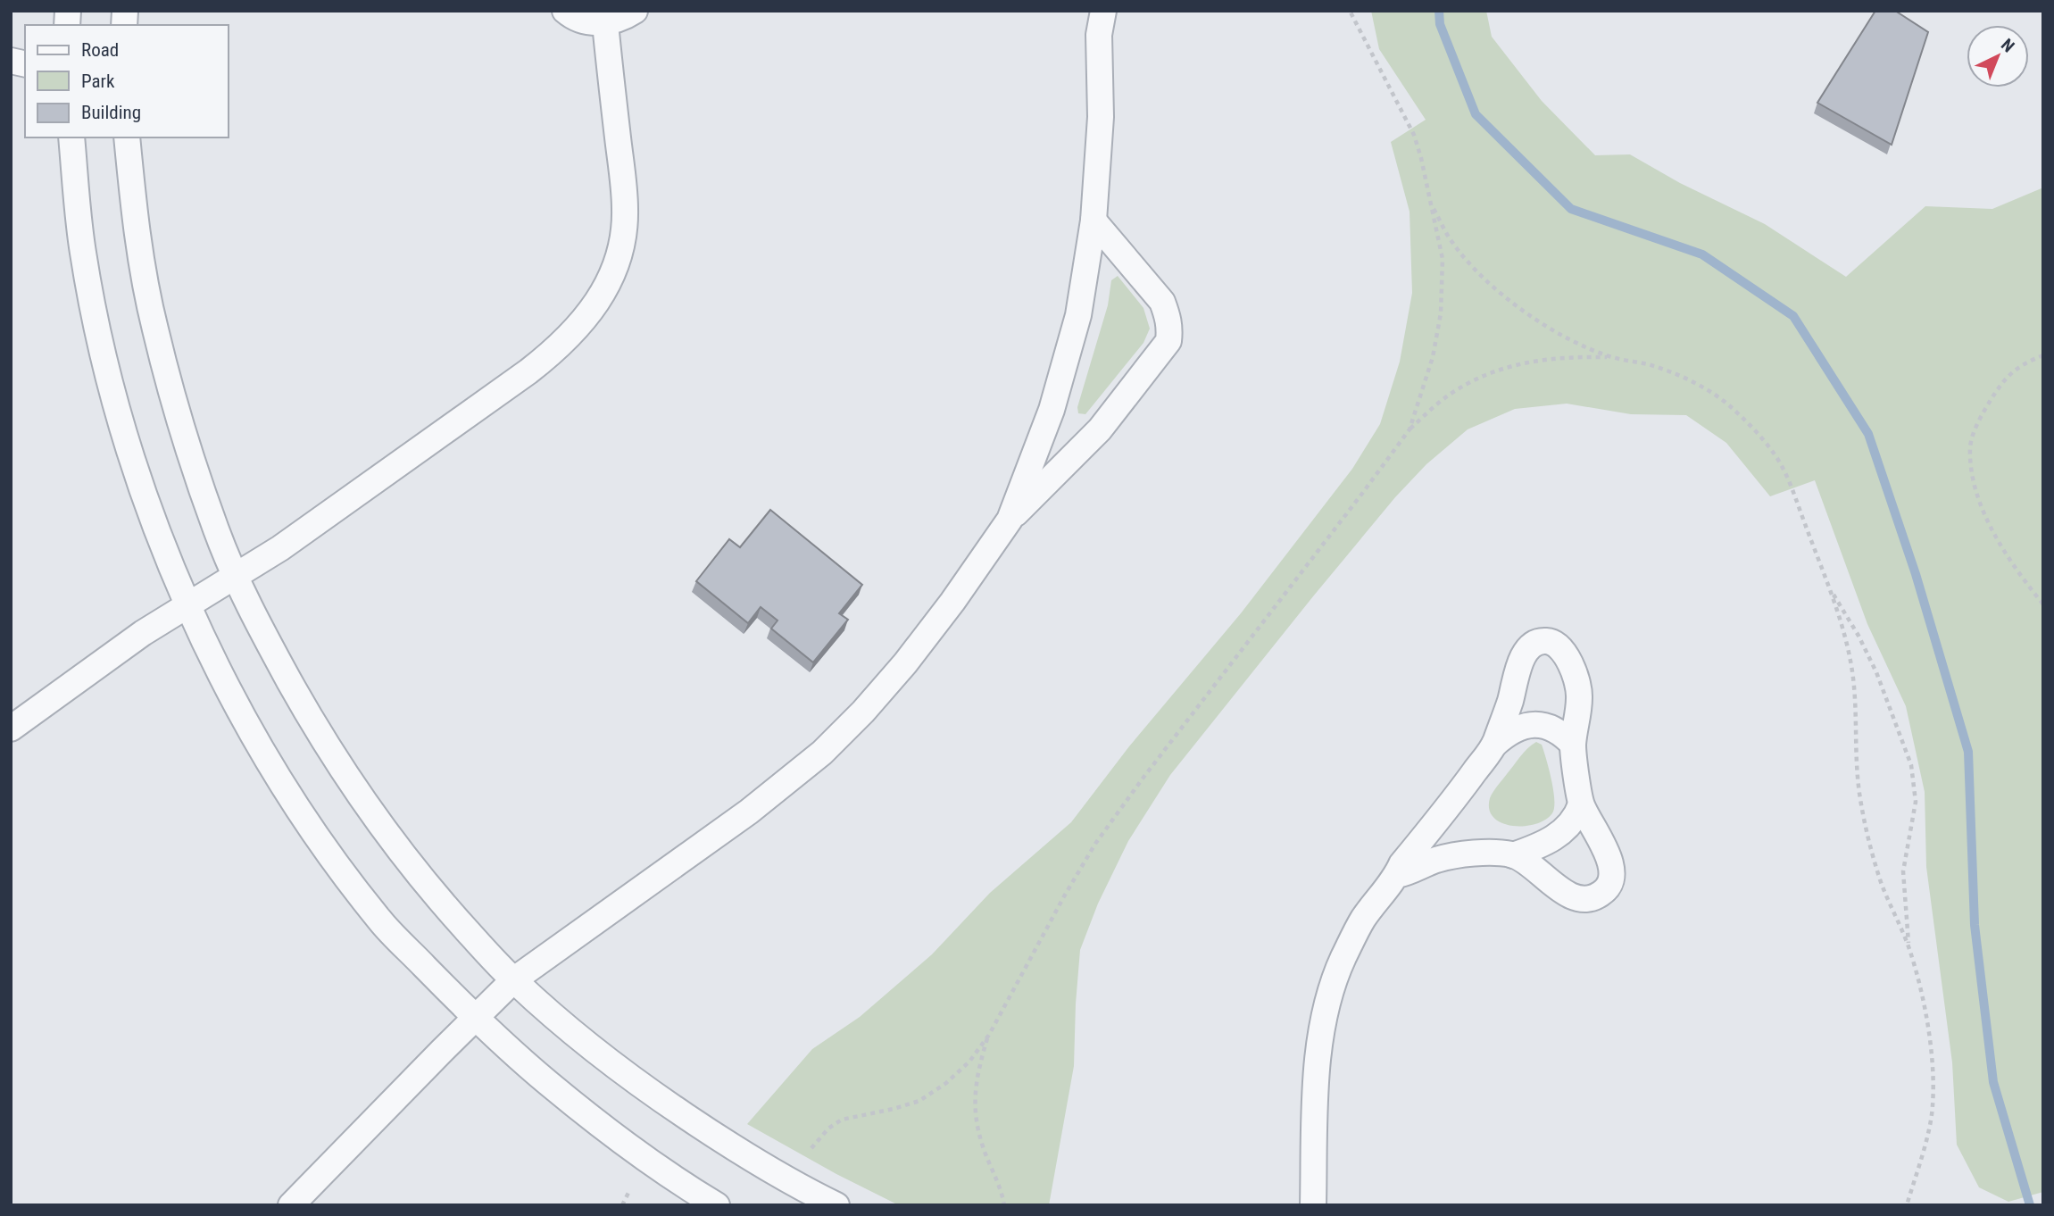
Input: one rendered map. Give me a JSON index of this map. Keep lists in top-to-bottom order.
{
  "legend": ["Road", "Park", "Building"],
  "north": "top right"
}
